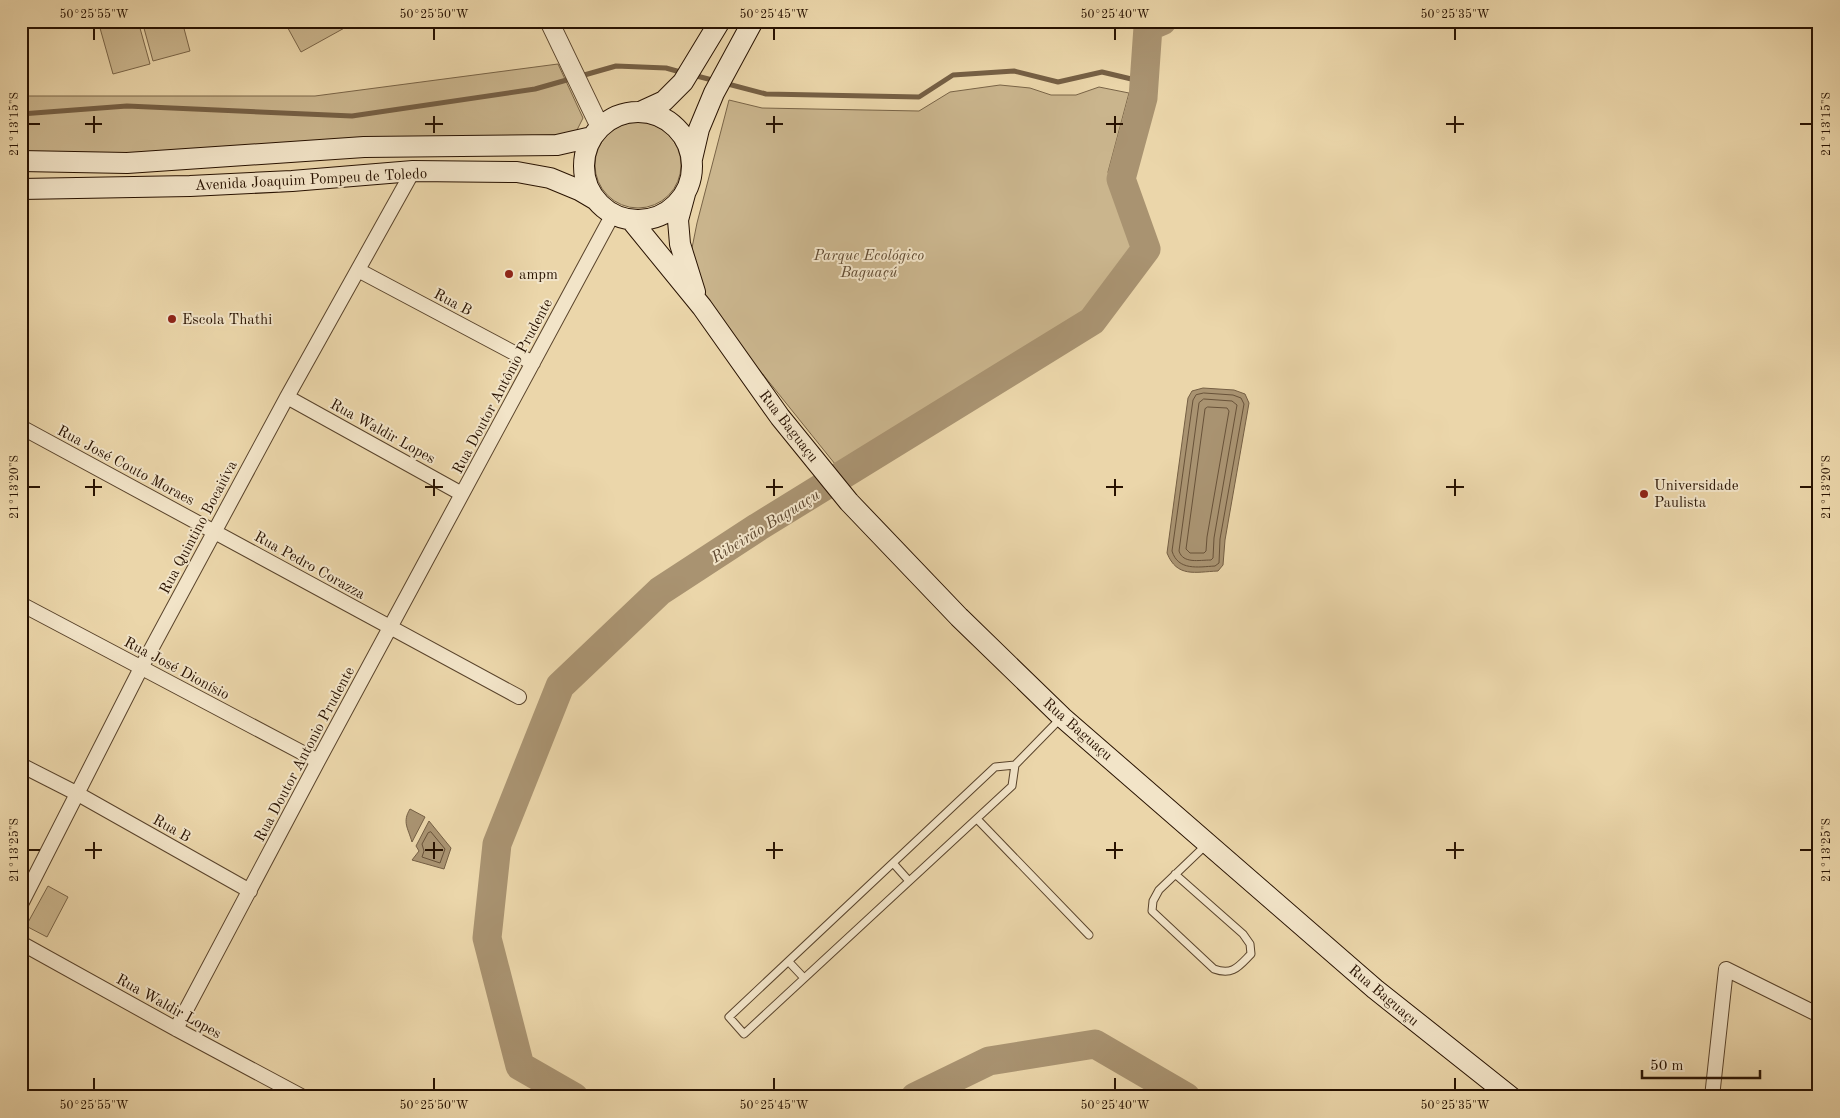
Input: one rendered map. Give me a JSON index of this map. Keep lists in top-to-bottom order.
{
  "streets": {
    "main road": ["Avenida Joaquim Pompeu de Toledo", "Rua Baguaçu"],
    "street": [
      "Rua B",
      "Rua Doutor Antônio Prudente",
      "Rua Waldir Lopes",
      "Rua José Couto Moraes",
      "Rua Quintino Bocaiúva",
      "Rua Pedro Corazza",
      "Rua José Dionísio",
      "Rua Doutor Antonio Prudente"
    ]
  },
  "crossings": [
    ["Avenida Joaquim Pompeu de Toledo", "Rua Doutor Antônio Prudente"],
    ["Avenida Joaquim Pompeu de Toledo", "Rua Quintino Bocaiúva"],
    ["Rua B", "Rua Doutor Antônio Prudente"],
    ["Rua B", "Rua Quintino Bocaiúva"],
    ["Rua B", "Rua Doutor Antonio Prudente"],
    ["Rua Doutor Antônio Prudente", "Rua Waldir Lopes"],
    ["Rua Doutor Antônio Prudente", "Rua Doutor Antonio Prudente"],
    ["Rua Waldir Lopes", "Rua Quintino Bocaiúva"],
    ["Rua Waldir Lopes", "Rua Doutor Antonio Prudente"],
    ["Rua José Couto Moraes", "Rua Quintino Bocaiúva"],
    ["Rua José Couto Moraes", "Rua Pedro Corazza"],
    ["Rua Quintino Bocaiúva", "Rua Pedro Corazza"],
    ["Rua Quintino Bocaiúva", "Rua José Dionísio"],
    ["Rua Pedro Corazza", "Rua Doutor Antonio Prudente"],
    ["Rua José Dionísio", "Rua Doutor Antonio Prudente"]
  ],
  "water": ["Ribeirão Baguaçu"],
  "parks": ["Parque Ecológico Baguaçú"],
  "places": ["ampm", "Escola Thathi", "Universidade Paulista"],
  "scale_bar": "50 m",
  "coordinates": [
    "50°25'55\"W",
    "50°25'50\"W",
    "50°25'45\"W",
    "50°25'40\"W",
    "50°25'35\"W",
    "21°13'15\"S",
    "21°13'20\"S",
    "21°13'25\"S"
  ]
}
